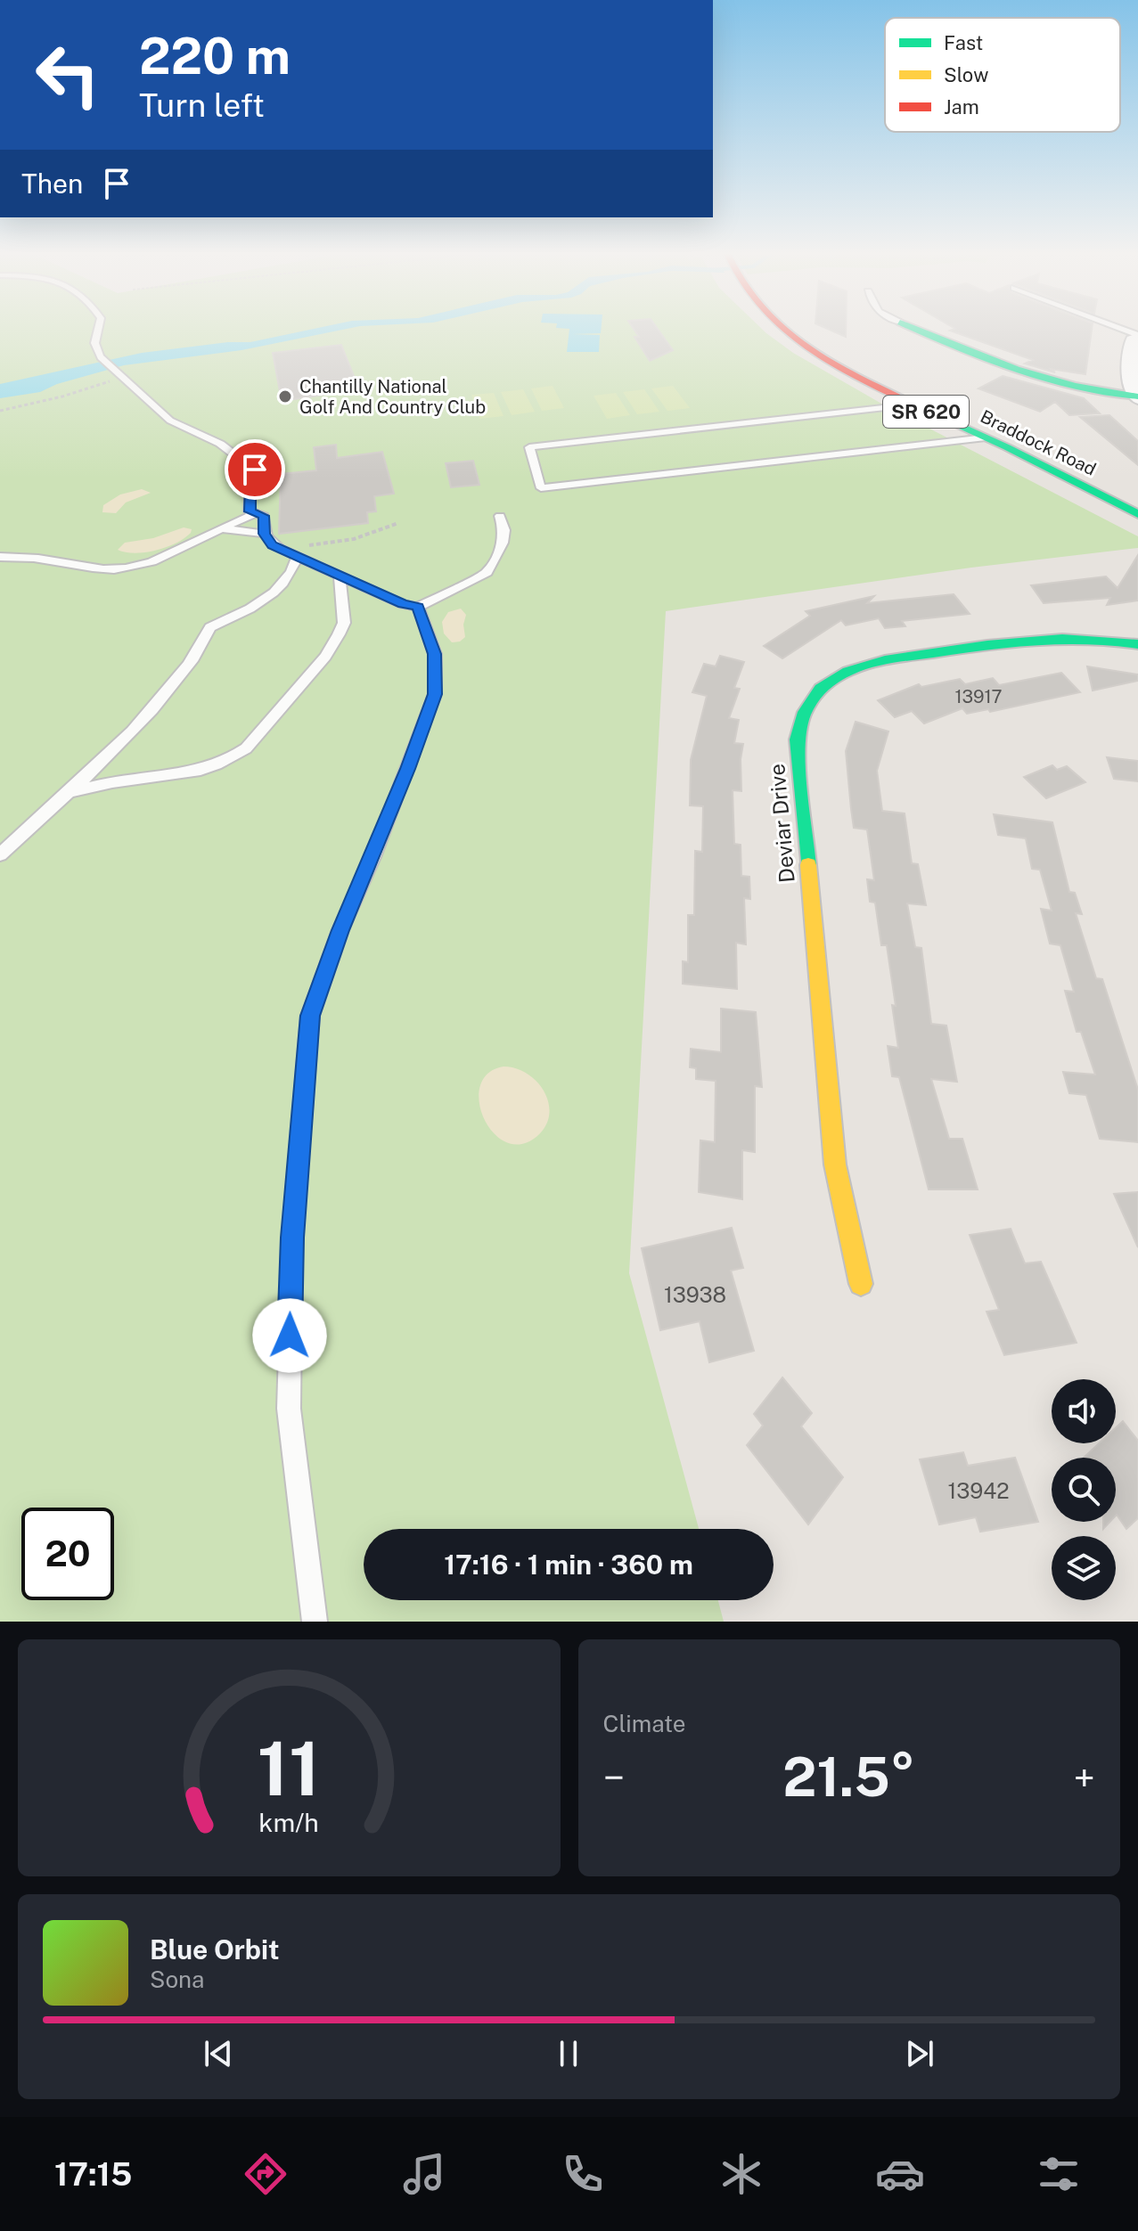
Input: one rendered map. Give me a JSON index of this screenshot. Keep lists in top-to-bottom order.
{
  "streets": {
    "street": ["SR 620", "Braddock Road", "Deviar Drive"]
  },
  "places": ["Chantilly National Golf And Country Club"],
  "house_numbers": ["13917", "13938", "13942"],
  "legend": ["Fast", "Slow", "Jam"],
  "page": {
    "turn": ["220 m", "Turn left"],
    "then": "Then",
    "limit": "20",
    "trip": "17:16 · 1 min · 360 m",
    "tile": "Climate",
    "heat": ["−", "21.5°", "+"],
    "song": ["Blue Orbit", "Sona"],
    "tabs": "17:15",
    "gauge": ["11", "km/h"]
  }
}
